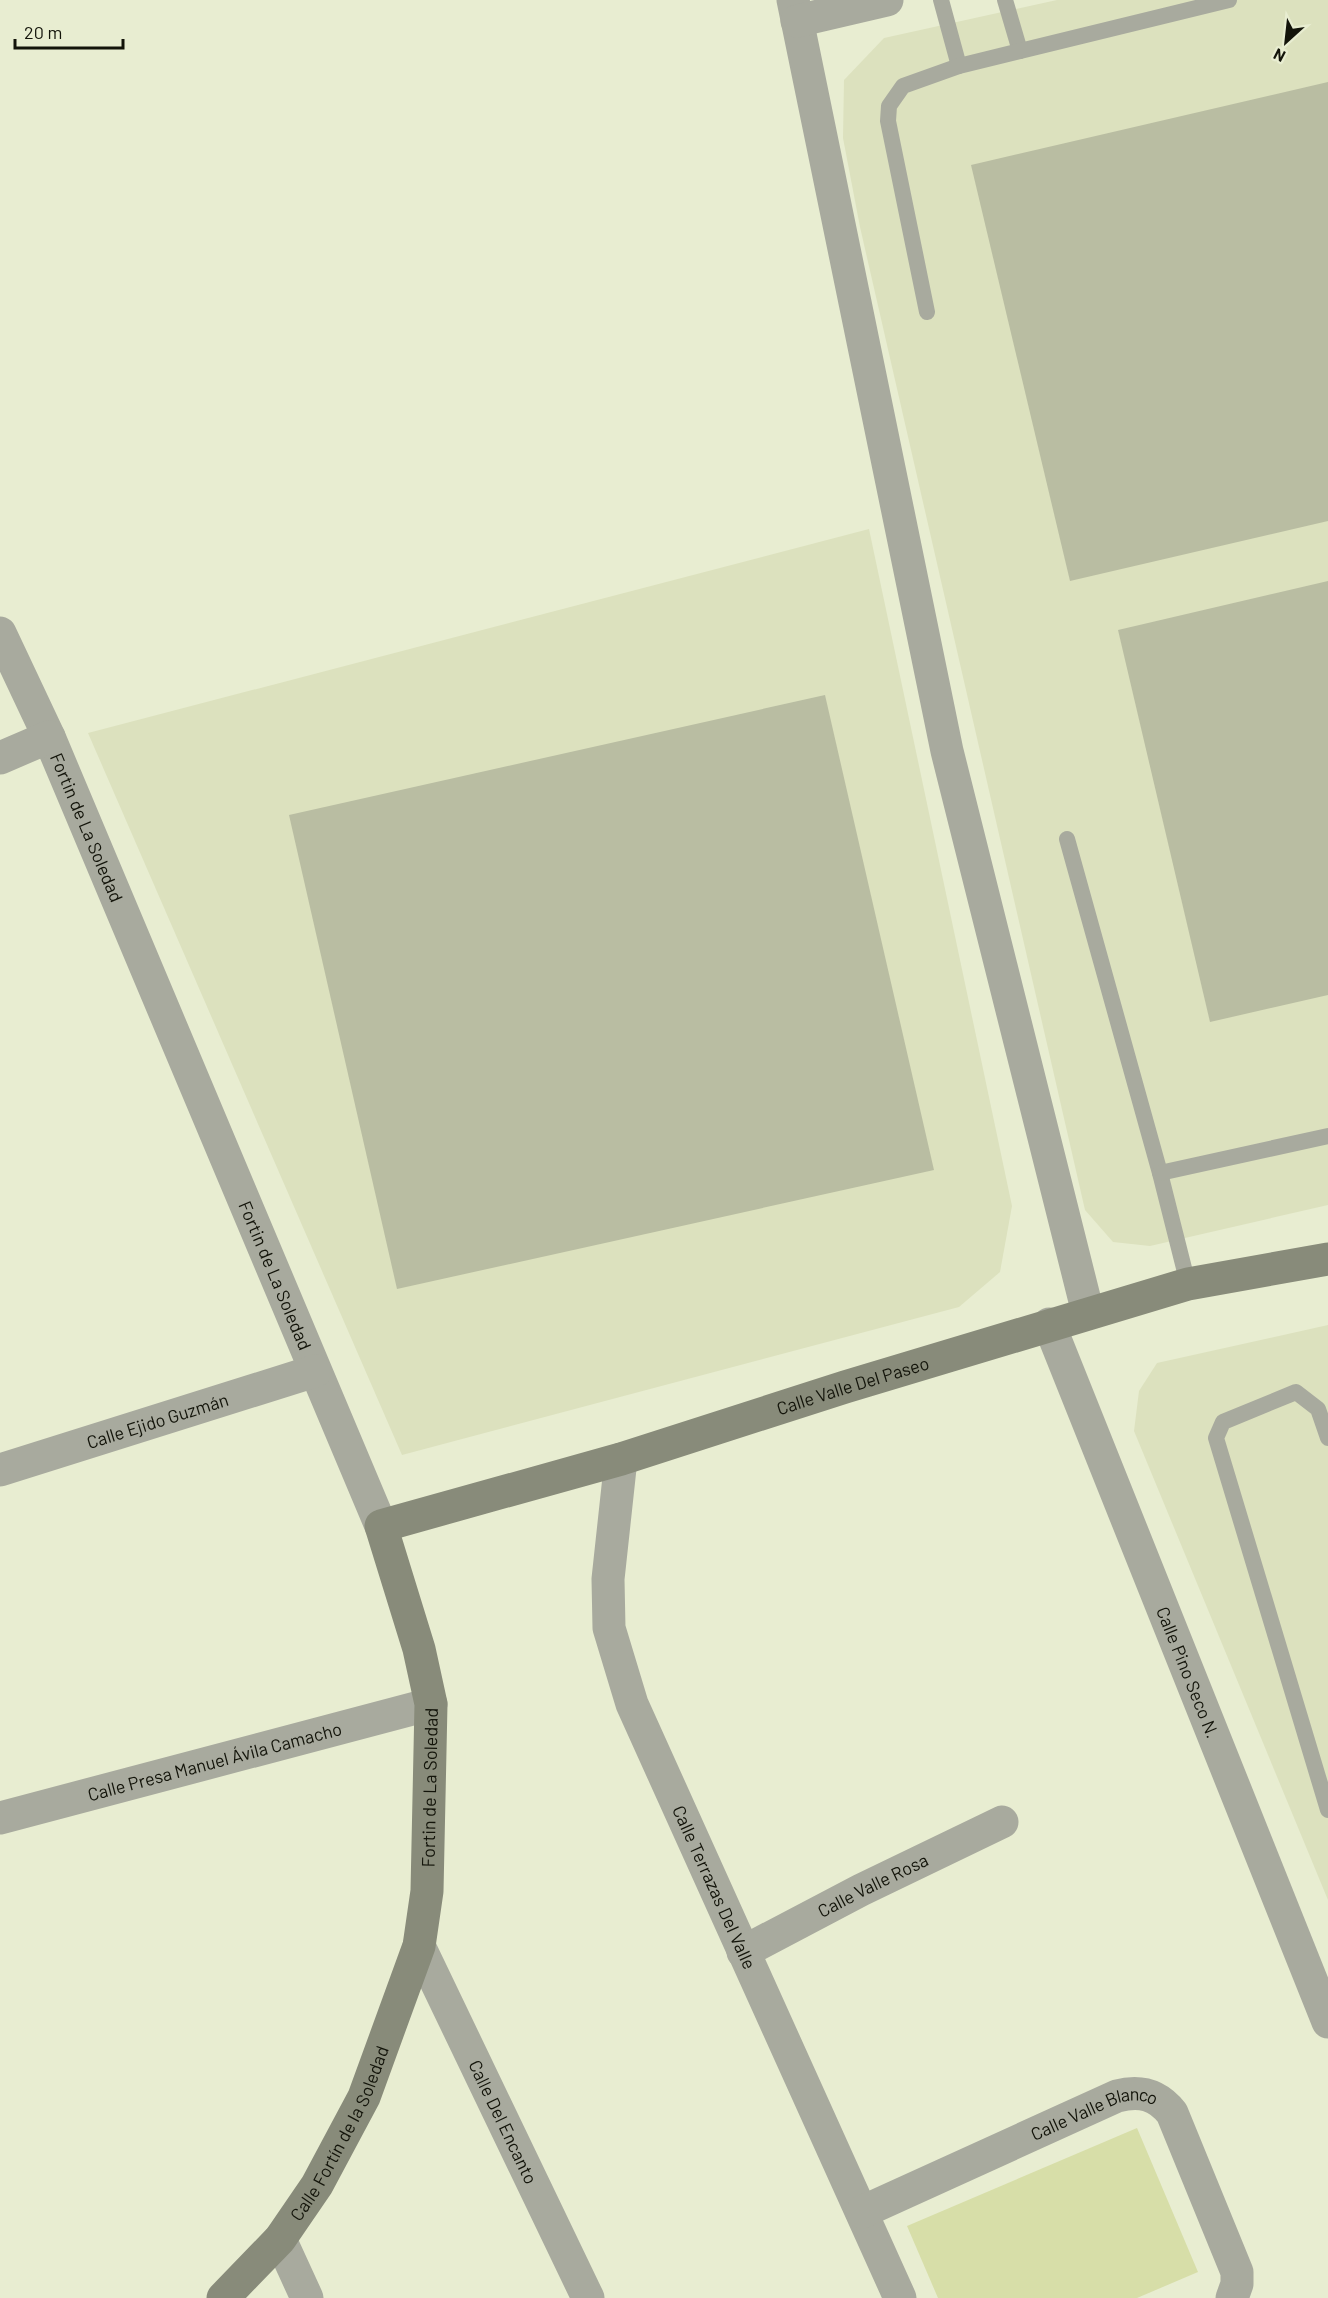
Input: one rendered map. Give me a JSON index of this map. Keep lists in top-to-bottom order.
{
  "streets": {
    "street": [
      "Fortin de La Soledad",
      "Calle Valle Del Paseo",
      "Calle Ejido Guzmán",
      "Calle Pino Seco N.",
      "Calle Presa Manuel Ávila Camacho",
      "Calle Valle Rosa",
      "Calle Terrazas Del Valle",
      "Calle Valle Blanco",
      "Calle Del Encanto",
      "Calle Fortín de la Soledad"
    ]
  },
  "crossings": [
    ["Fortin de La Soledad", "Calle Valle Del Paseo"],
    ["Fortin de La Soledad", "Calle Ejido Guzmán"],
    ["Fortin de La Soledad", "Calle Presa Manuel Ávila Camacho"],
    ["Fortin de La Soledad", "Calle Del Encanto"],
    ["Fortin de La Soledad", "Calle Fortín de la Soledad"],
    ["Calle Valle Del Paseo", "Calle Pino Seco N."],
    ["Calle Valle Del Paseo", "Calle Terrazas Del Valle"],
    ["Calle Valle Rosa", "Calle Terrazas Del Valle"],
    ["Calle Terrazas Del Valle", "Calle Valle Blanco"],
    ["Calle Del Encanto", "Calle Fortín de la Soledad"]
  ],
  "scale_bar": "20 m",
  "north": "bottom left"
}
